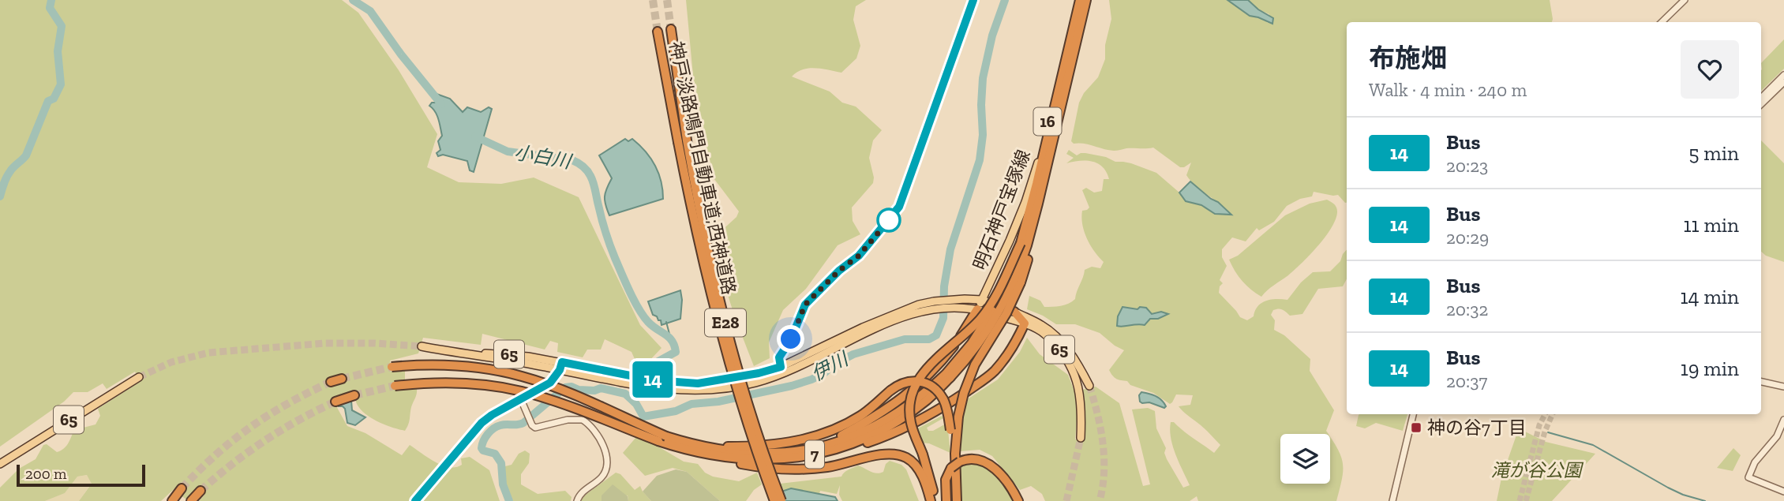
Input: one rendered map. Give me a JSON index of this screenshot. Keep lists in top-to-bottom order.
{
  "streets": {
    "highway": ["神戸淡路鳴門自動車道;西神道路", "E28", "7"],
    "main road": ["16", "明石神戸宝塚線", "65"]
  },
  "crossings": [
    ["明石神戸宝塚線", "65"],
    ["明石神戸宝塚線", "7"]
  ],
  "water": ["小白川", "伊川"],
  "parks": ["滝が谷公園"],
  "places": {
    "transit": ["神の谷7丁目"]
  },
  "lines": ["bus line 14"],
  "scale_bar": "200 m",
  "page": {
    "on_map": "14",
    "heading": ["布施畑", "Walk · 4 min · 240 m"],
    "list": [
      {
        "mark": "14",
        "name": "Bus",
        "note": "20:23",
        "value": "5 min"
      },
      {
        "mark": "14",
        "name": "Bus",
        "note": "20:29",
        "value": "11 min"
      },
      {
        "mark": "14",
        "name": "Bus",
        "note": "20:32",
        "value": "14 min"
      },
      {
        "mark": "14",
        "name": "Bus",
        "note": "20:37",
        "value": "19 min"
      }
    ],
    "scale": "200 m"
  }
}
